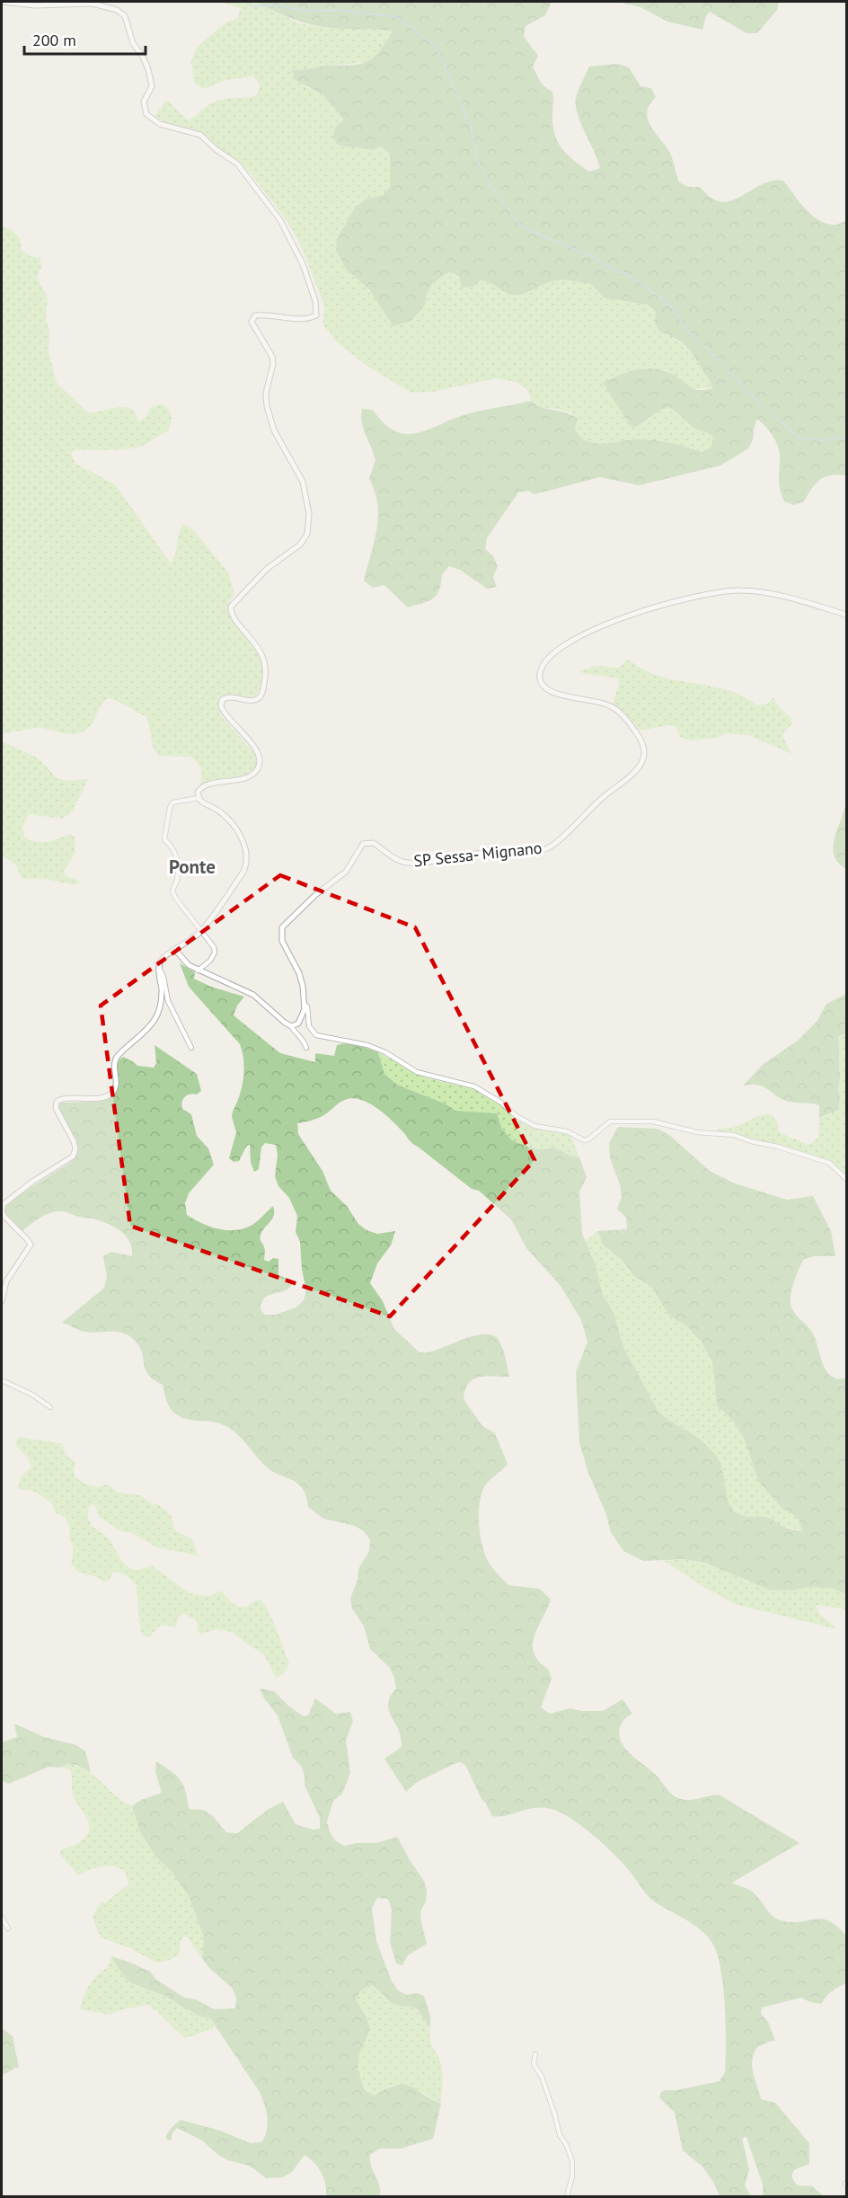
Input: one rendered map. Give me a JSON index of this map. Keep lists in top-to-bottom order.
{
  "streets": {
    "street": ["SP Sessa- Mignano"]
  },
  "districts": ["Ponte"],
  "scale_bar": "200 m"
}
